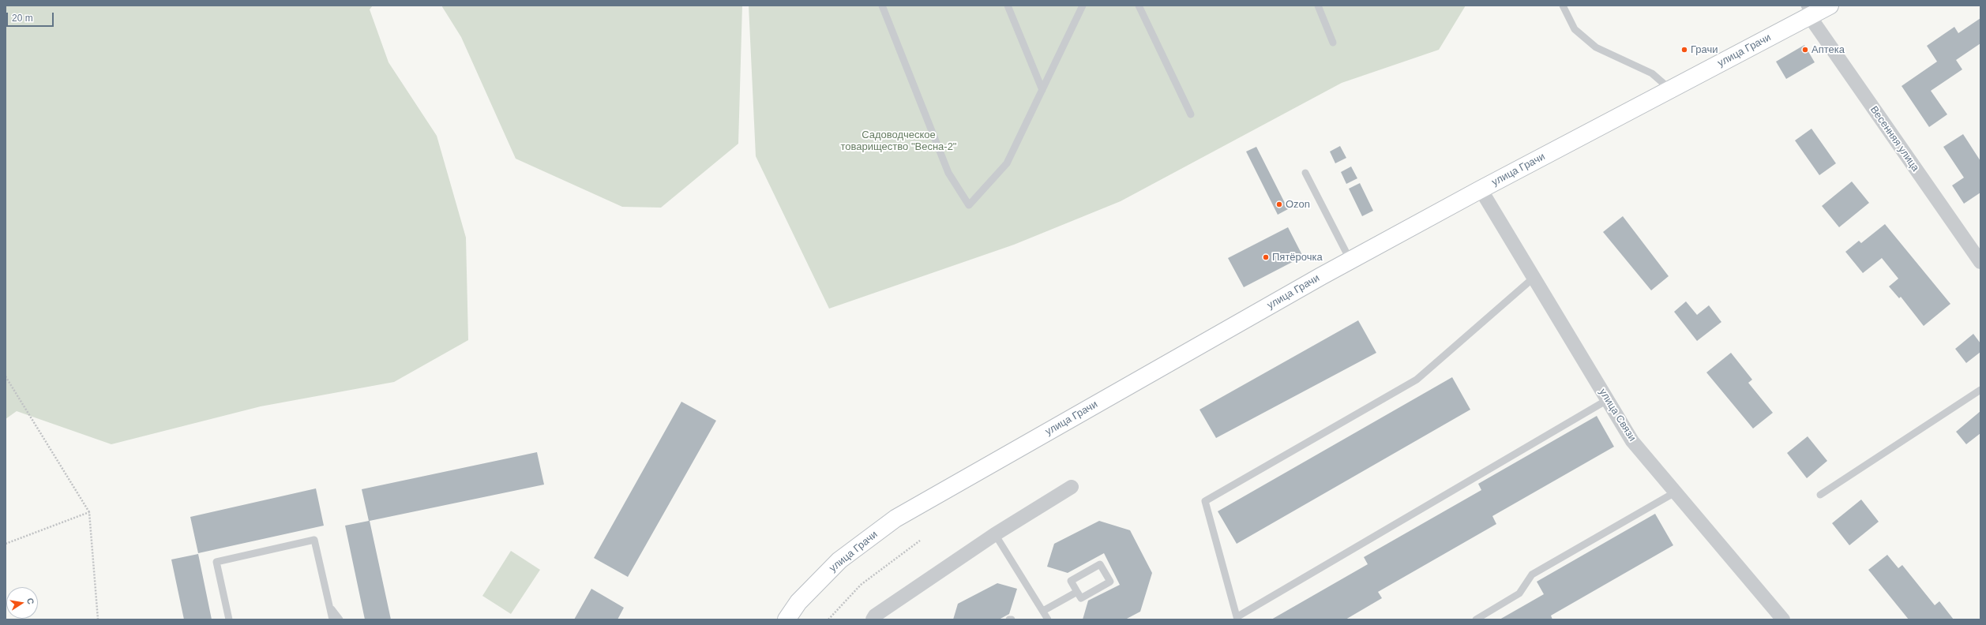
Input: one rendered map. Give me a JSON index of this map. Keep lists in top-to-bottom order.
{
  "streets": {
    "street": ["улица Грачи", "Весенняя улица", "улица Связи"]
  },
  "crossings": [
    ["улица Грачи", "Весенняя улица"],
    ["улица Грачи", "улица Связи"]
  ],
  "parks": ["Садоводческое товарищество \"Весна-2\""],
  "places": [
    "Грачи",
    "Аптека",
    "Ozon",
    "Пятёрочка"
  ],
  "scale_bar": "20 m",
  "north": "right"
}
